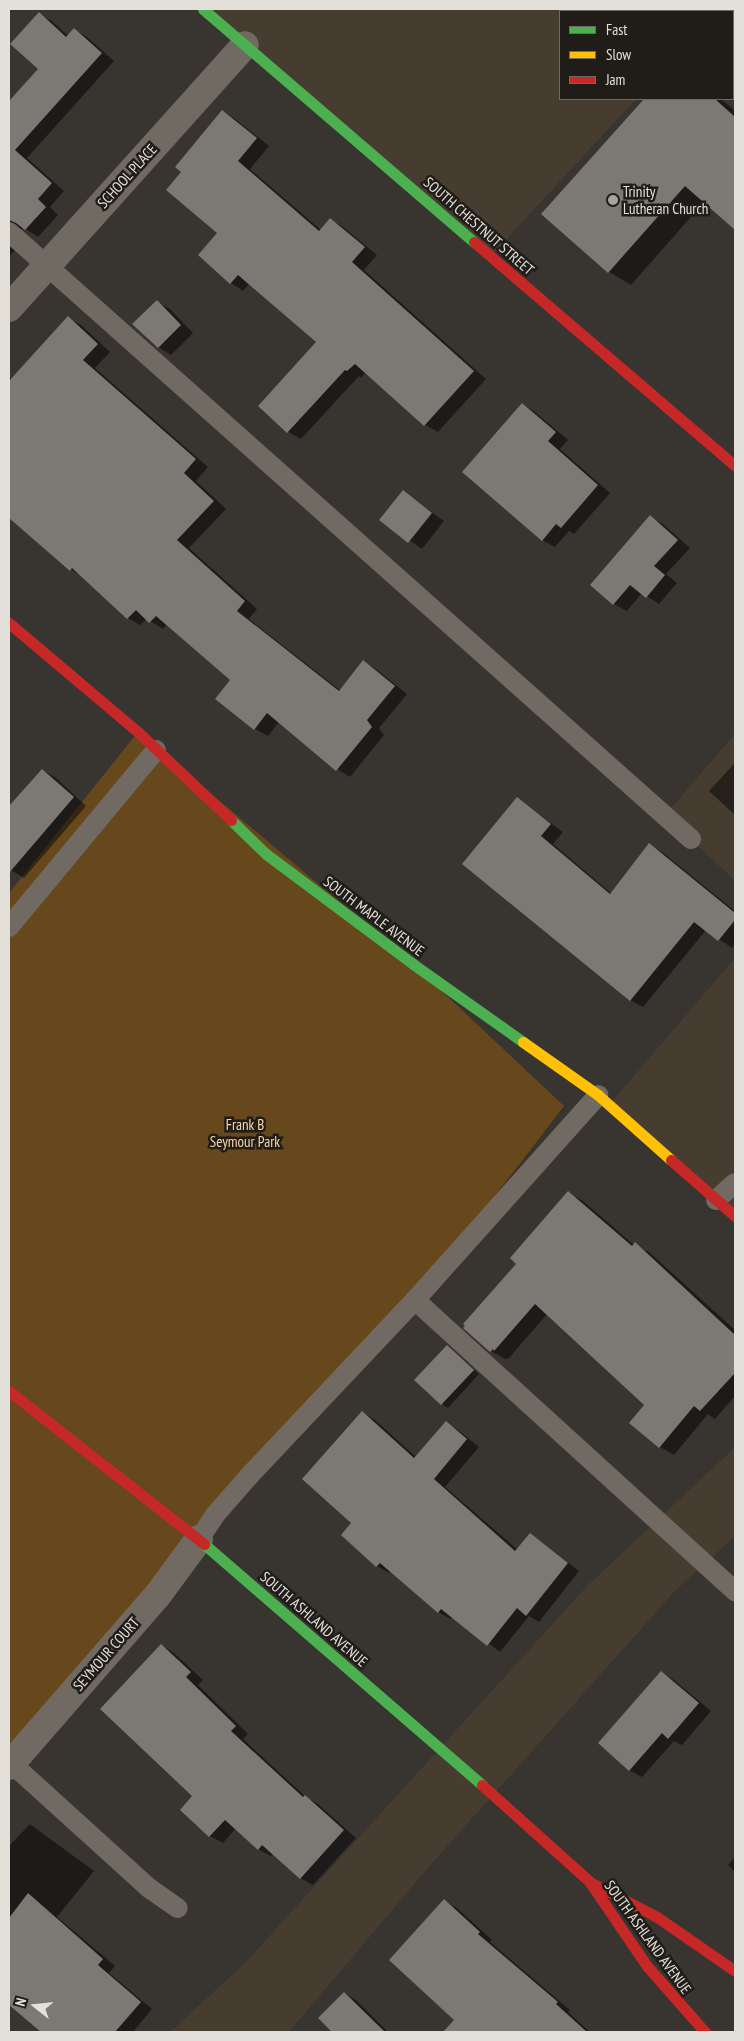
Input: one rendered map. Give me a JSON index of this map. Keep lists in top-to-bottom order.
{
  "streets": {
    "street": [
      "SCHOOL PLACE",
      "SOUTH CHESTNUT STREET",
      "SOUTH MAPLE AVENUE",
      "SOUTH ASHLAND AVENUE",
      "SEYMOUR COURT"
    ]
  },
  "crossings": [
    ["SCHOOL PLACE", "SOUTH CHESTNUT STREET"],
    ["SOUTH ASHLAND AVENUE", "SEYMOUR COURT"]
  ],
  "parks": ["Frank B Seymour Park"],
  "places": ["Trinity Lutheran Church"],
  "legend": ["Fast", "Slow", "Jam"],
  "north": "left"
}
